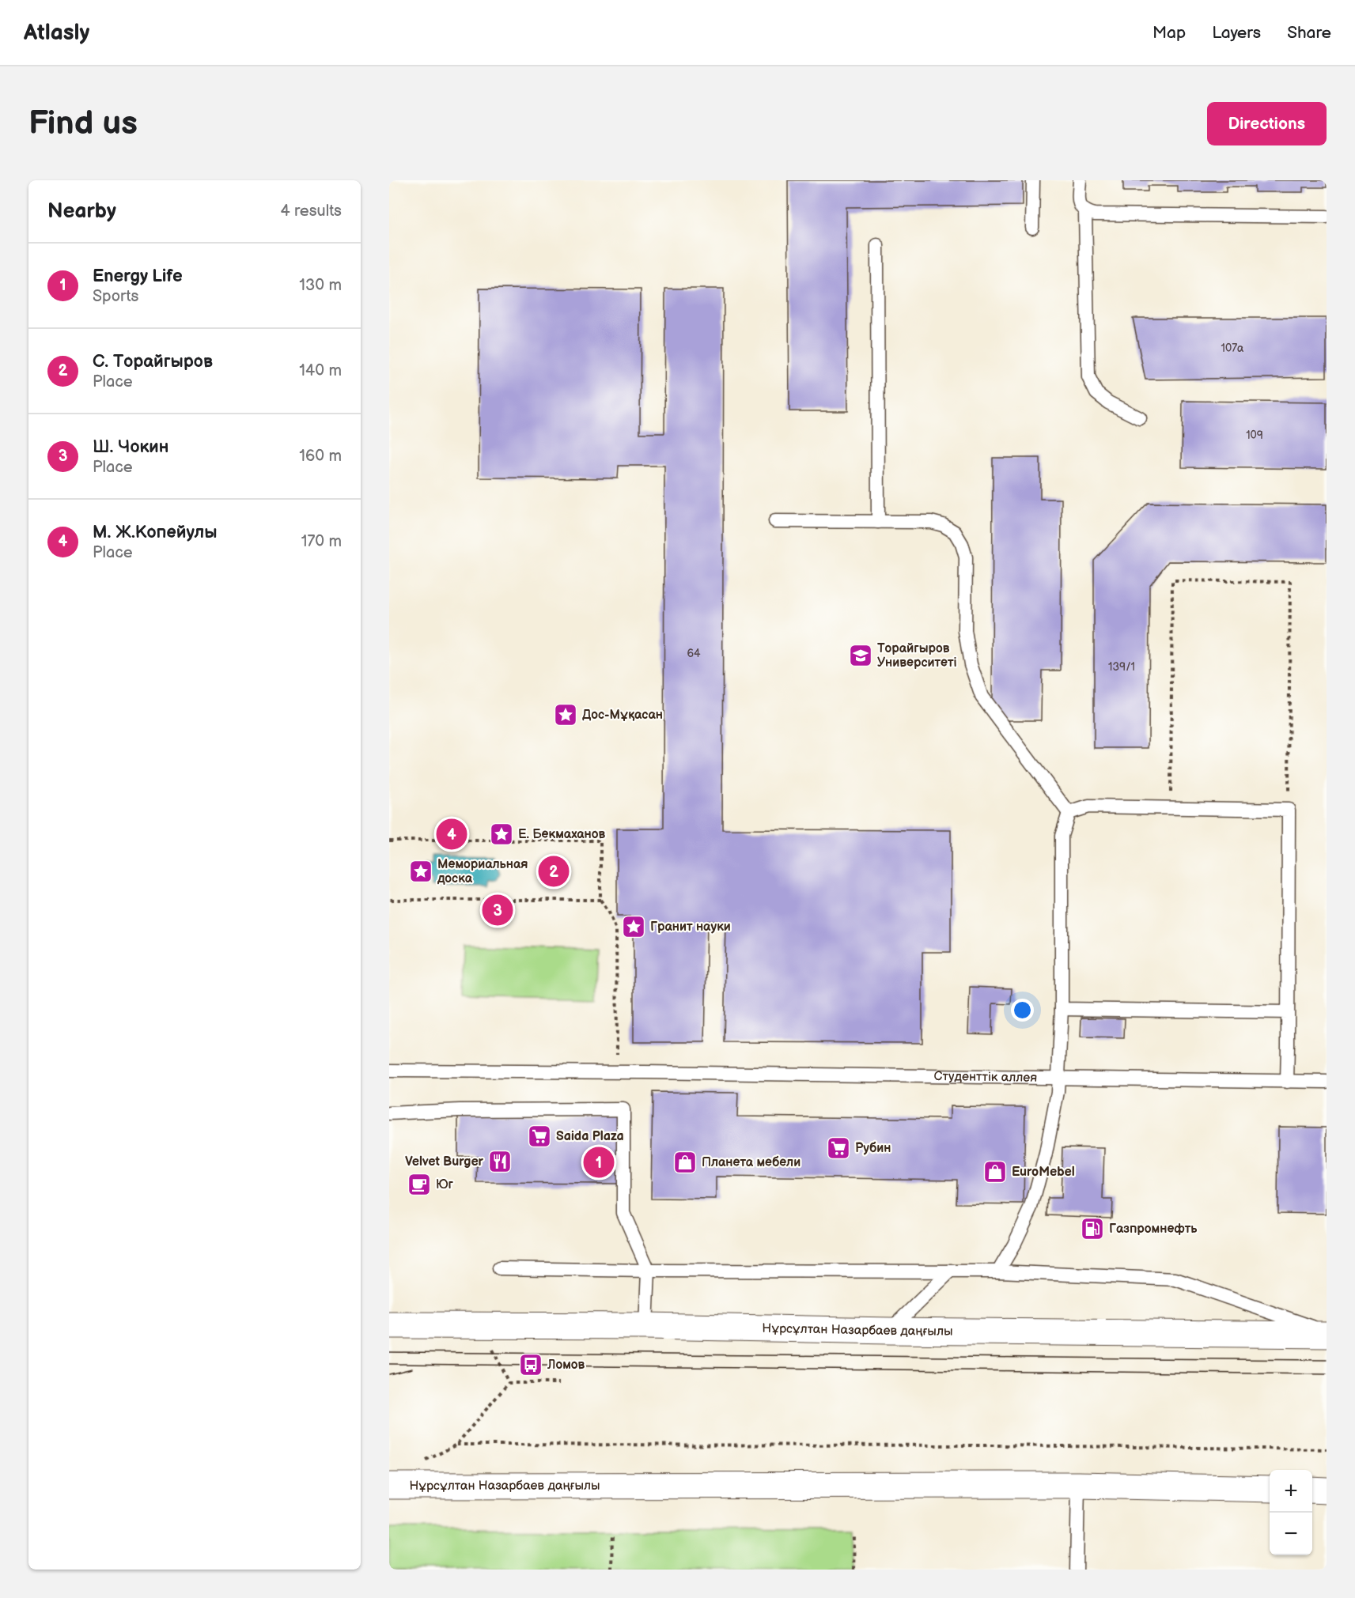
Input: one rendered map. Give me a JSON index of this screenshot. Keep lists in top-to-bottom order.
{
  "streets": {
    "main road": ["Нұрсұлтан Назарбаев даңғылы"],
    "lane": ["Студенттік аллея"]
  },
  "places": {
    "school or university": ["Торайгыров Университеті"],
    "place": [
      "Дос-Мұқасан",
      "Е. Бекмаханов",
      "Мемориальная доска",
      "Гранит науки"
    ],
    "supermarket": ["Saida Plaza", "Рубин"],
    "restaurant": ["Velvet Burger"],
    "shop": ["Планета мебели", "EuroMebel"],
    "cafe": ["Юг"],
    "fuel station": ["Газпромнефть"],
    "bus stop": ["Ломов"]
  },
  "house_numbers": [
    "107а",
    "109",
    "64",
    "139/1"
  ],
  "page": {
    "header": "Atlasly",
    "nav": ["Map", "Layers", "Share"],
    "buttons": "Directions",
    "title": "Find us",
    "heading": ["Nearby", "4 results"],
    "list": [
      {
        "mark": "1",
        "name": "Energy Life",
        "note": "Sports",
        "value": "130 m"
      },
      {
        "mark": "2",
        "name": "С. Торайгыров",
        "note": "Place",
        "value": "140 m"
      },
      {
        "mark": "3",
        "name": "Ш. Чокин",
        "note": "Place",
        "value": "160 m"
      },
      {
        "mark": "4",
        "name": "М. Ж.Копейулы",
        "note": "Place",
        "value": "170 m"
      }
    ],
    "pins": [
      "4",
      "2",
      "3",
      "1"
    ],
    "map_buttons": ["+", "−"]
  }
}
